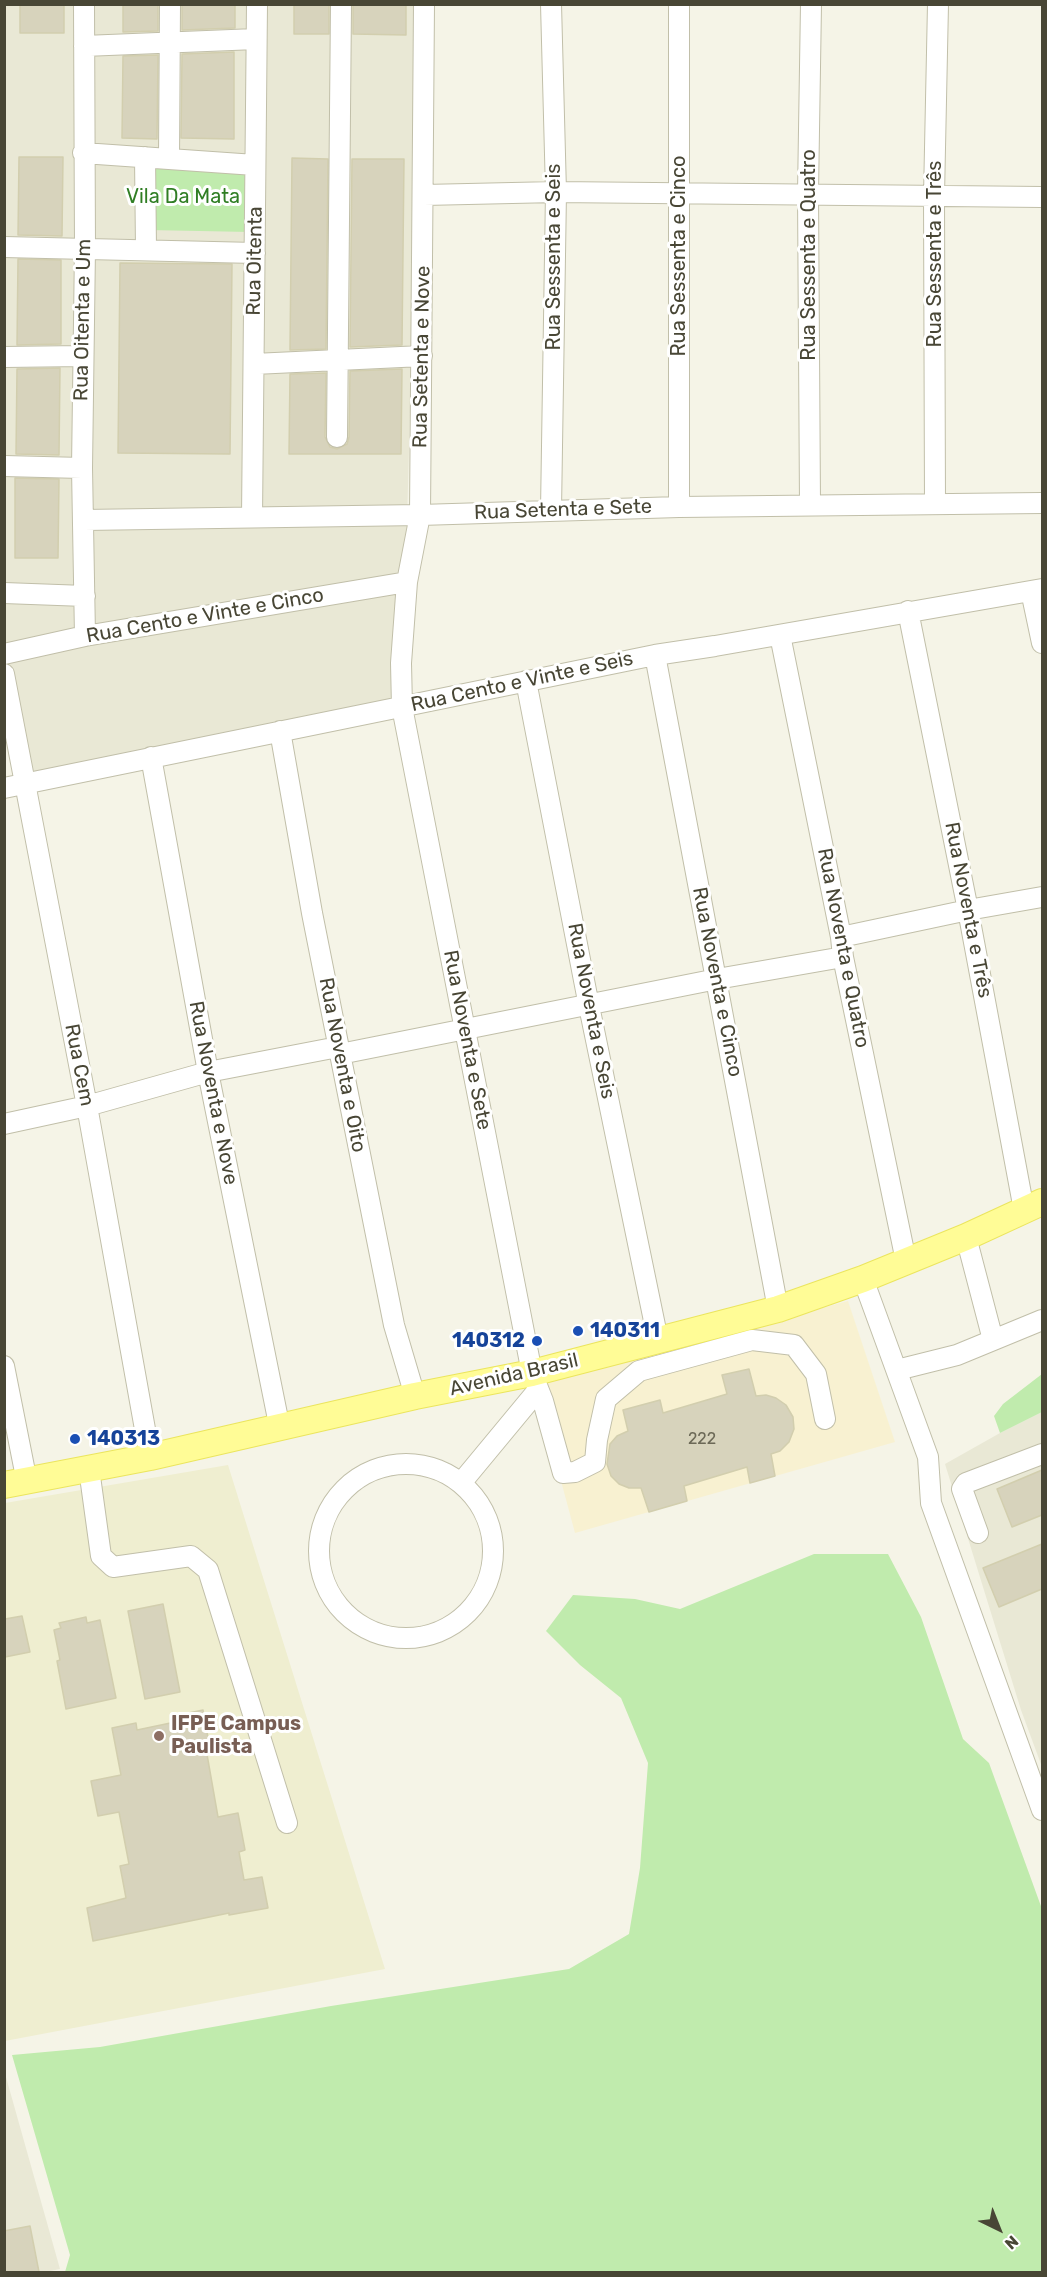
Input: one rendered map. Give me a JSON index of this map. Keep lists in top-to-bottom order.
{
  "streets": {
    "main road": ["Avenida Brasil"],
    "street": [
      "Rua Sessenta e Três",
      "Rua Sessenta e Quatro",
      "Rua Sessenta e Cinco",
      "Rua Sessenta e Seis",
      "Rua Oitenta",
      "Rua Oitenta e Um",
      "Rua Setenta e Nove",
      "Rua Setenta e Sete",
      "Rua Cento e Vinte e Cinco",
      "Rua Cento e Vinte e Seis",
      "Rua Noventa e Três",
      "Rua Noventa e Quatro",
      "Rua Noventa e Cinco",
      "Rua Noventa e Seis",
      "Rua Noventa e Sete",
      "Rua Cem",
      "Rua Noventa e Oito",
      "Rua Noventa e Nove"
    ]
  },
  "crossings": [
    ["Rua Sessenta e Três", "Rua Setenta e Sete"],
    ["Rua Sessenta e Quatro", "Rua Setenta e Sete"],
    ["Rua Sessenta e Cinco", "Rua Setenta e Sete"],
    ["Rua Sessenta e Seis", "Rua Setenta e Sete"],
    ["Rua Oitenta", "Rua Setenta e Sete"],
    ["Rua Oitenta e Um", "Rua Setenta e Sete"],
    ["Rua Oitenta e Um", "Rua Cento e Vinte e Cinco"],
    ["Rua Setenta e Nove", "Rua Setenta e Sete"],
    ["Rua Setenta e Nove", "Rua Cento e Vinte e Cinco"],
    ["Rua Setenta e Nove", "Rua Cento e Vinte e Seis"],
    ["Rua Setenta e Nove", "Rua Noventa e Sete"],
    ["Rua Cento e Vinte e Seis", "Rua Noventa e Três"],
    ["Rua Cento e Vinte e Seis", "Rua Noventa e Quatro"],
    ["Rua Cento e Vinte e Seis", "Rua Noventa e Cinco"],
    ["Rua Cento e Vinte e Seis", "Rua Noventa e Seis"],
    ["Rua Cento e Vinte e Seis", "Rua Noventa e Sete"],
    ["Rua Cento e Vinte e Seis", "Rua Cem"],
    ["Rua Cento e Vinte e Seis", "Rua Noventa e Oito"],
    ["Rua Cento e Vinte e Seis", "Rua Noventa e Nove"],
    ["Rua Noventa e Três", "Avenida Brasil"],
    ["Rua Noventa e Quatro", "Avenida Brasil"],
    ["Rua Noventa e Cinco", "Avenida Brasil"],
    ["Rua Noventa e Seis", "Avenida Brasil"],
    ["Rua Noventa e Sete", "Avenida Brasil"],
    ["Rua Cem", "Avenida Brasil"],
    ["Rua Noventa e Oito", "Avenida Brasil"],
    ["Rua Noventa e Nove", "Avenida Brasil"]
  ],
  "parks": ["Vila Da Mata"],
  "places": [
    "140311",
    "140312",
    "140313",
    "IFPE Campus Paulista"
  ],
  "house_numbers": ["222"],
  "north": "bottom right"
}
